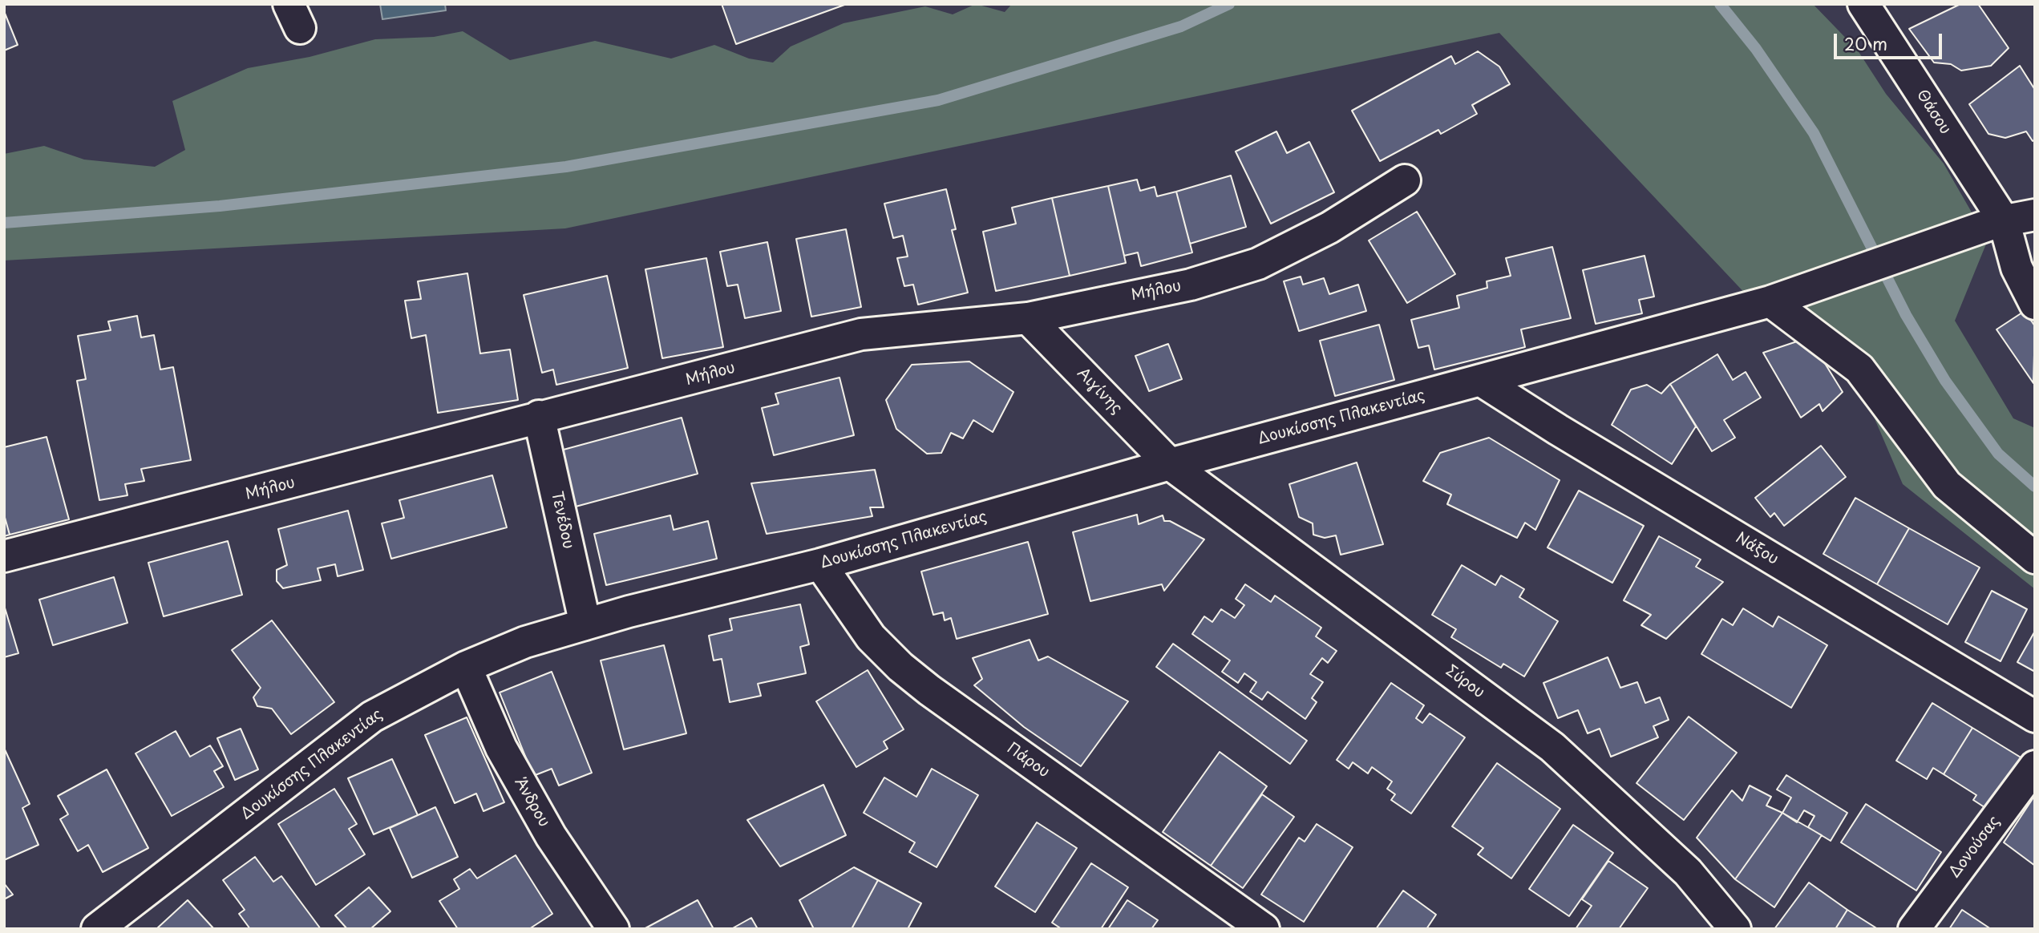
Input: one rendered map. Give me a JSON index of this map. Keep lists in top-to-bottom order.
{
  "streets": {
    "street": [
      "Θάσου",
      "Μήλου",
      "Αιγίνης",
      "Δουκίσσης Πλακεντίας",
      "Τενέδου",
      "Νάξου",
      "Σύρου",
      "Πάρου",
      "Άνδρου",
      "Δονούσας"
    ]
  },
  "crossings": [
    ["Θάσου", "Δουκίσσης Πλακεντίας"],
    ["Μήλου", "Αιγίνης"],
    ["Μήλου", "Τενέδου"],
    ["Αιγίνης", "Δουκίσσης Πλακεντίας"],
    ["Αιγίνης", "Σύρου"],
    ["Δουκίσσης Πλακεντίας", "Τενέδου"],
    ["Δουκίσσης Πλακεντίας", "Νάξου"],
    ["Δουκίσσης Πλακεντίας", "Σύρου"],
    ["Δουκίσσης Πλακεντίας", "Πάρου"],
    ["Δουκίσσης Πλακεντίας", "Άνδρου"]
  ],
  "scale_bar": "20 m"
}
